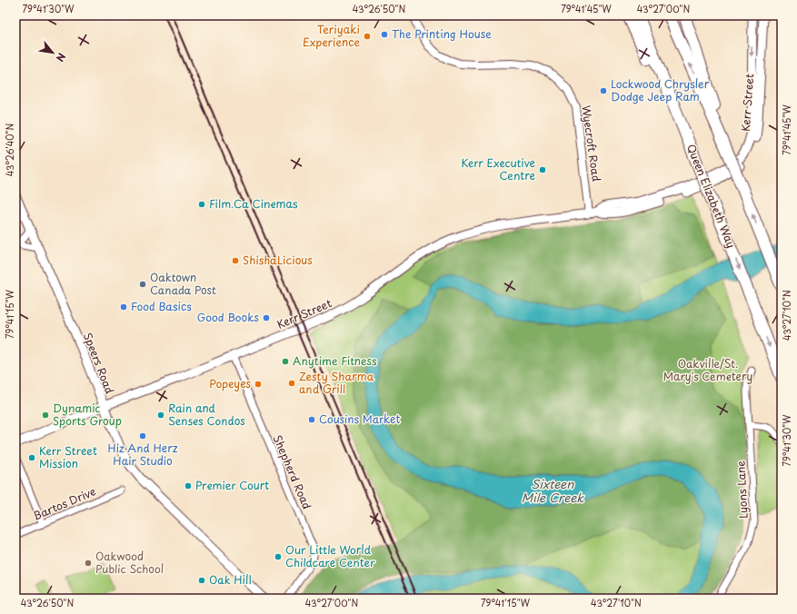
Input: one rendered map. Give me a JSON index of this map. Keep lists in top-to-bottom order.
{
  "streets": {
    "highway": ["Queen Elizabeth Way"],
    "main road": ["Kerr Street", "Speers Road"],
    "street": [
      "Wyecroft Road",
      "Shepherd Road",
      "Lyons Lane",
      "Bartos Drive"
    ]
  },
  "crossings": [
    ["Kerr Street", "Wyecroft Road"],
    ["Kerr Street", "Speers Road"],
    ["Kerr Street", "Shepherd Road"]
  ],
  "water": ["Sixteen Mile Creek"],
  "parks": ["Oakville/St. Mary's Cemetery"],
  "places": [
    "The Printing House",
    "Teriyaki Experience",
    "Lockwood Chrysler Dodge Jeep Ram",
    "Kerr Executive Centre",
    "Film.Ca Cinemas",
    "ShishaLicious",
    "Oaktown Canada Post",
    "Food Basics",
    "Good Books",
    "Anytime Fitness",
    "Zesty Sharma and Grill",
    "Popeyes",
    "Dynamic Sports Group",
    "Rain and Senses Condos",
    "Cousins Market",
    "Hiz And Herz Hair Studio",
    "Kerr Street Mission",
    "Premier Court",
    "Our Little World Childcare Center",
    "Oakwood Public School",
    "Oak Hill"
  ],
  "north": "bottom right",
  "coordinates": [
    "79°41'30\"W",
    "43°26'50\"N",
    "79°41'45\"W",
    "43°27'00\"N",
    "43°26'40\"N",
    "79°41'15\"W",
    "43°27'10\"N"
  ]
}
